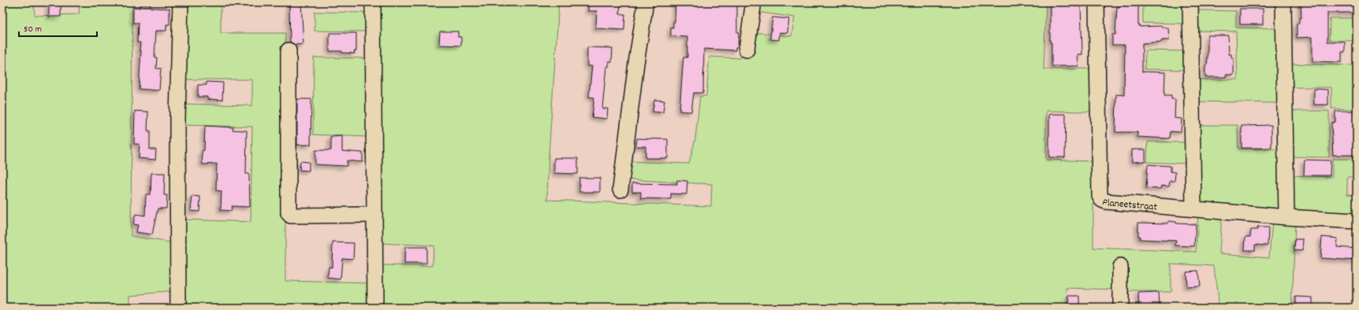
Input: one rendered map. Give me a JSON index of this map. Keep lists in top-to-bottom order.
{
  "streets": {
    "street": ["Planeetstraat"]
  },
  "scale_bar": "50 m"
}
